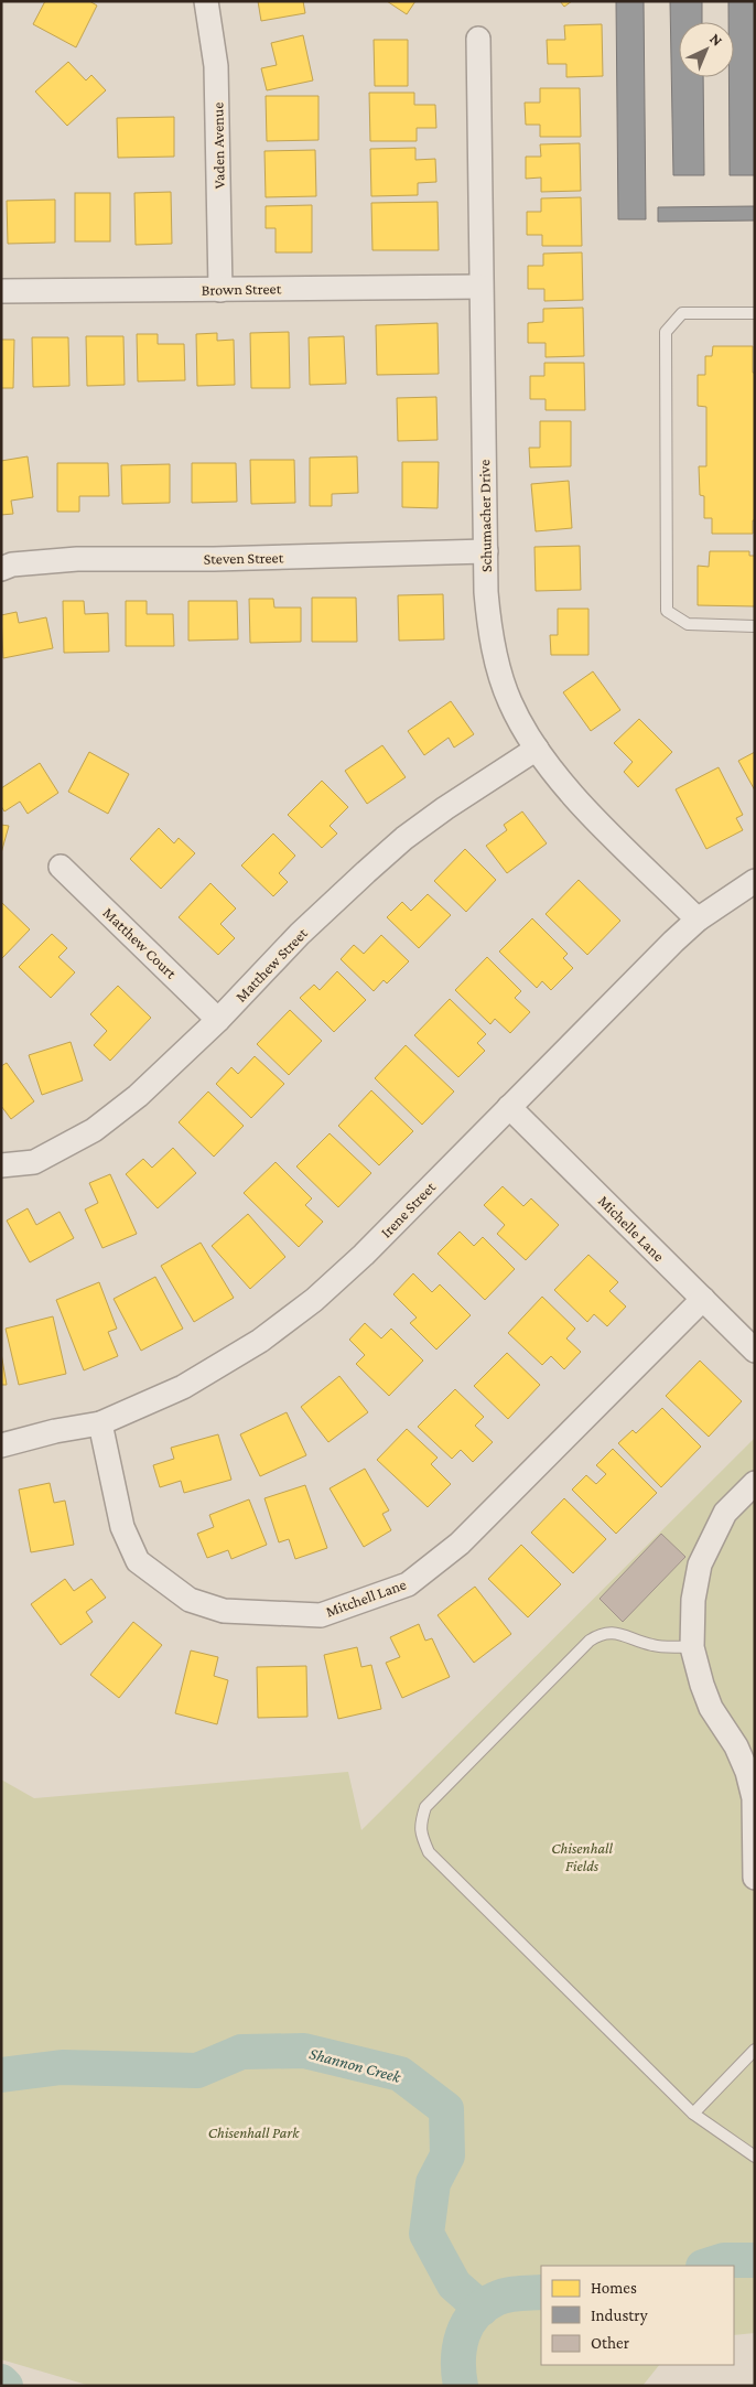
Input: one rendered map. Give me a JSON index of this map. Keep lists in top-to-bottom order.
{
  "streets": {
    "street": [
      "Vaden Avenue",
      "Brown Street",
      "Schumacher Drive",
      "Steven Street",
      "Matthew Court",
      "Matthew Street",
      "Irene Street",
      "Michelle Lane",
      "Mitchell Lane"
    ]
  },
  "crossings": [
    ["Vaden Avenue", "Brown Street"],
    ["Brown Street", "Schumacher Drive"],
    ["Schumacher Drive", "Steven Street"],
    ["Schumacher Drive", "Matthew Street"],
    ["Schumacher Drive", "Irene Street"],
    ["Matthew Court", "Matthew Street"],
    ["Irene Street", "Michelle Lane"],
    ["Irene Street", "Mitchell Lane"],
    ["Michelle Lane", "Mitchell Lane"]
  ],
  "water": ["Shannon Creek"],
  "parks": ["Chisenhall Fields", "Chisenhall Park"],
  "legend": ["Homes", "Industry", "Other"],
  "north": "top right"
}
